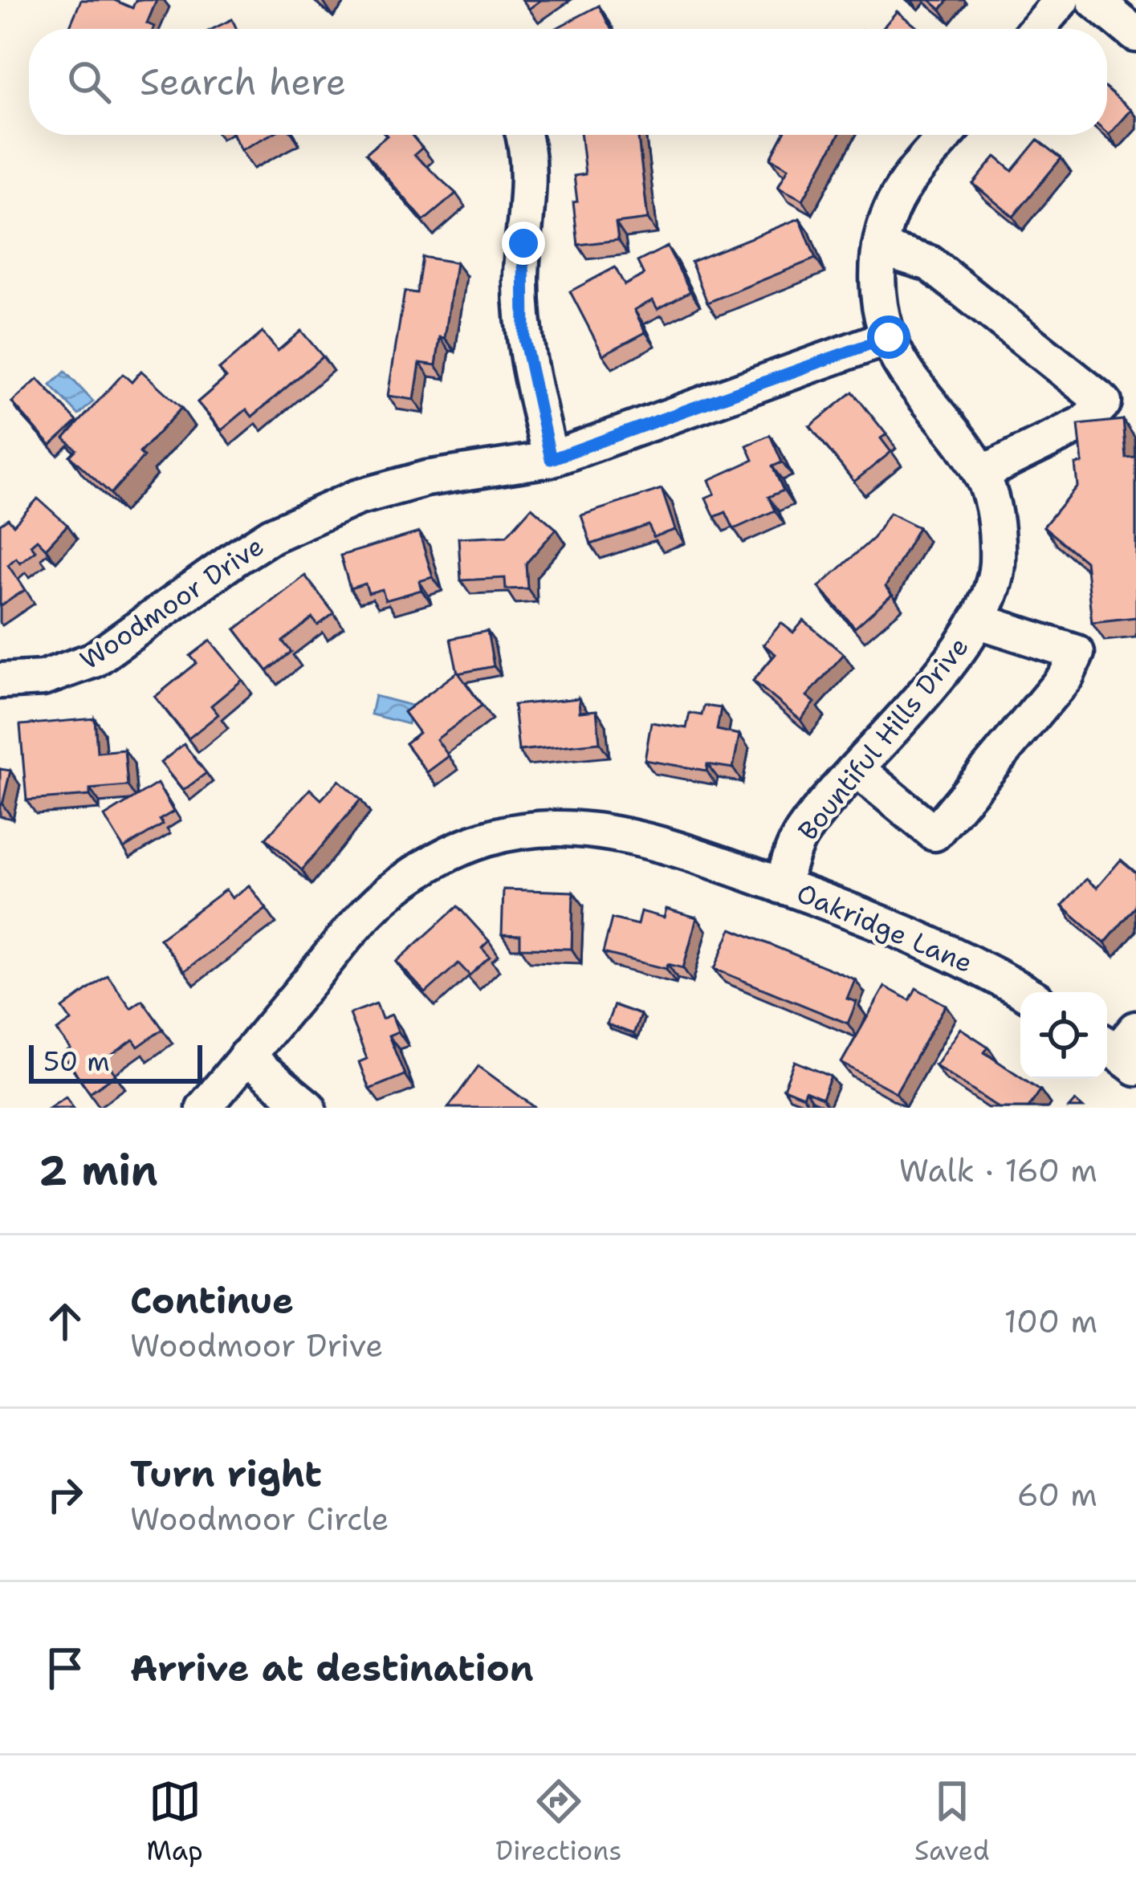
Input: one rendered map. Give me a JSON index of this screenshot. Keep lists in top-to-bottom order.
{
  "streets": {
    "street": ["Woodmoor Drive", "Bountiful Hills Drive", "Oakridge Lane"]
  },
  "crossings": [
    ["Woodmoor Drive", "Bountiful Hills Drive"],
    ["Bountiful Hills Drive", "Oakridge Lane"]
  ],
  "scale_bar": "50 m",
  "page": {
    "search": "Search here",
    "scale": "50 m",
    "heading": ["2 min", "Walk · 160 m"],
    "list": [
      ["Continue", "Woodmoor Drive", "100 m"],
      ["Turn right", "Woodmoor Circle", "60 m"],
      "Arrive at destination"
    ],
    "nav": ["Map", "Directions", "Saved"]
  }
}
